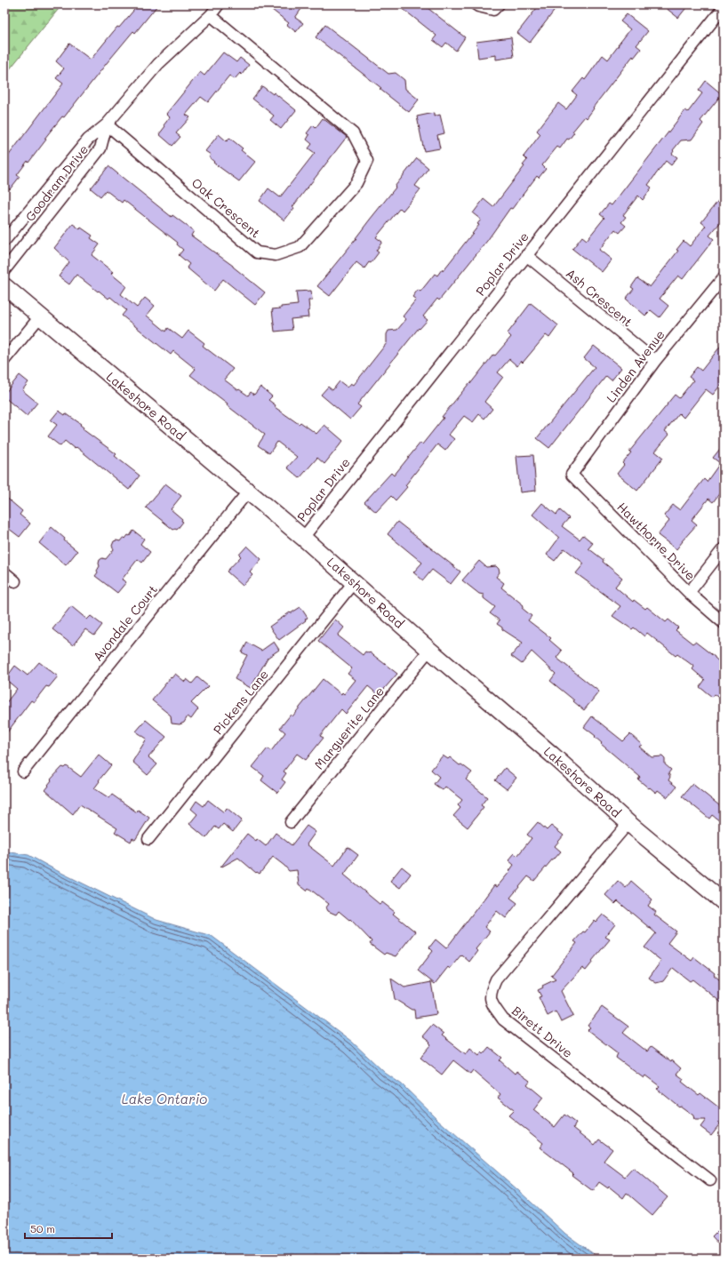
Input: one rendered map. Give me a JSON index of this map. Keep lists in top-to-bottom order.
{
  "streets": {
    "main road": ["Lakeshore Road"],
    "street": [
      "Goodram Drive",
      "Oak Crescent",
      "Poplar Drive",
      "Ash Crescent",
      "Linden Avenue",
      "Hawthorne Drive",
      "Avondale Court",
      "Pickens Lane",
      "Marguerite Lane",
      "Birett Drive"
    ]
  },
  "crossings": [
    ["Goodram Drive", "Oak Crescent"],
    ["Poplar Drive", "Ash Crescent"],
    ["Poplar Drive", "Lakeshore Road"],
    ["Ash Crescent", "Linden Avenue"],
    ["Linden Avenue", "Hawthorne Drive"],
    ["Lakeshore Road", "Avondale Court"],
    ["Lakeshore Road", "Pickens Lane"],
    ["Lakeshore Road", "Marguerite Lane"],
    ["Lakeshore Road", "Birett Drive"]
  ],
  "water": ["Lake Ontario"],
  "scale_bar": "50 m"
}
